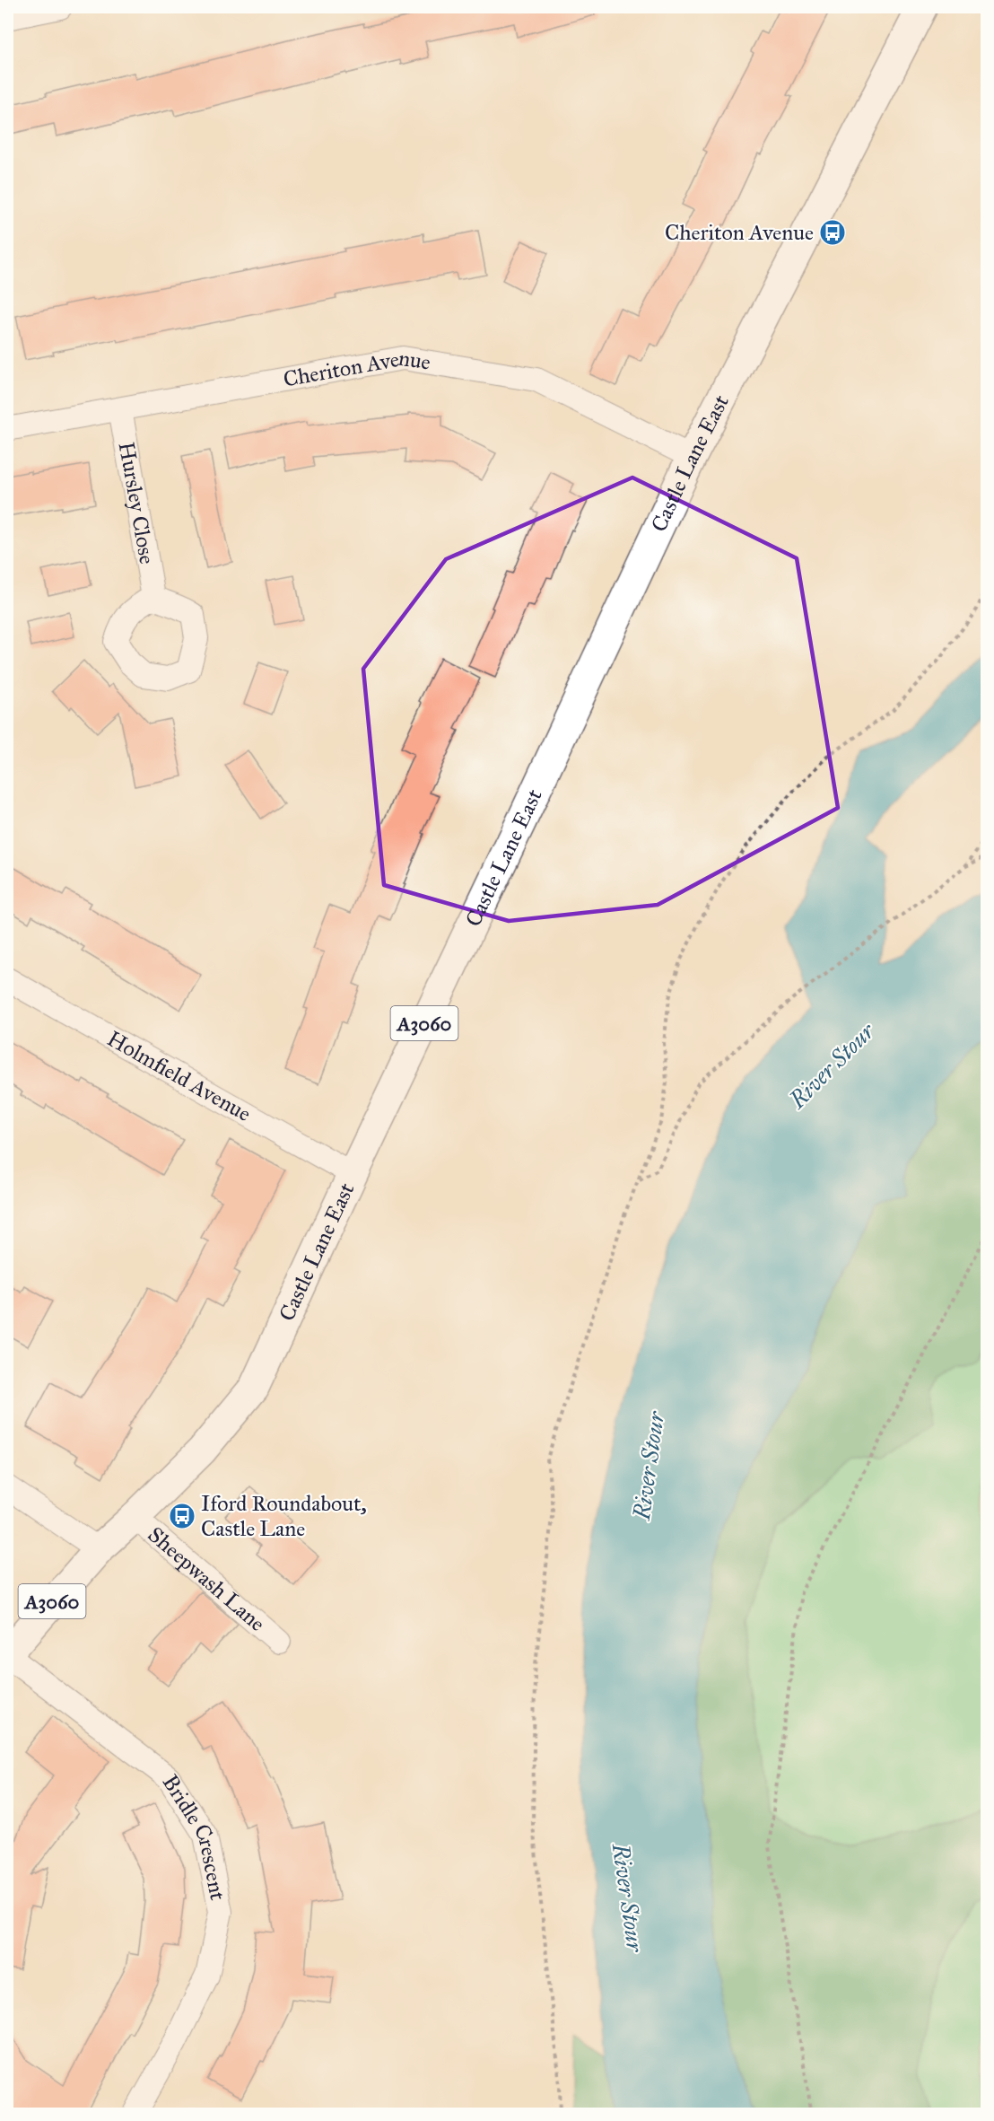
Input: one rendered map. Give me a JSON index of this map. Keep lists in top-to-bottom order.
{
  "streets": {
    "main road": ["Castle Lane East", "A3060"],
    "street": [
      "Cheriton Avenue",
      "Hursley Close",
      "Holmfield Avenue",
      "Sheepwash Lane",
      "Bridle Crescent"
    ]
  },
  "crossings": [
    ["Cheriton Avenue", "Castle Lane East"],
    ["Cheriton Avenue", "Hursley Close"],
    ["Castle Lane East", "Holmfield Avenue"],
    ["Castle Lane East", "Sheepwash Lane"],
    ["Castle Lane East", "Bridle Crescent"]
  ],
  "water": ["River Stour"],
  "places": {
    "bus stop": ["Cheriton Avenue", "Iford Roundabout, Castle Lane"]
  }
}
